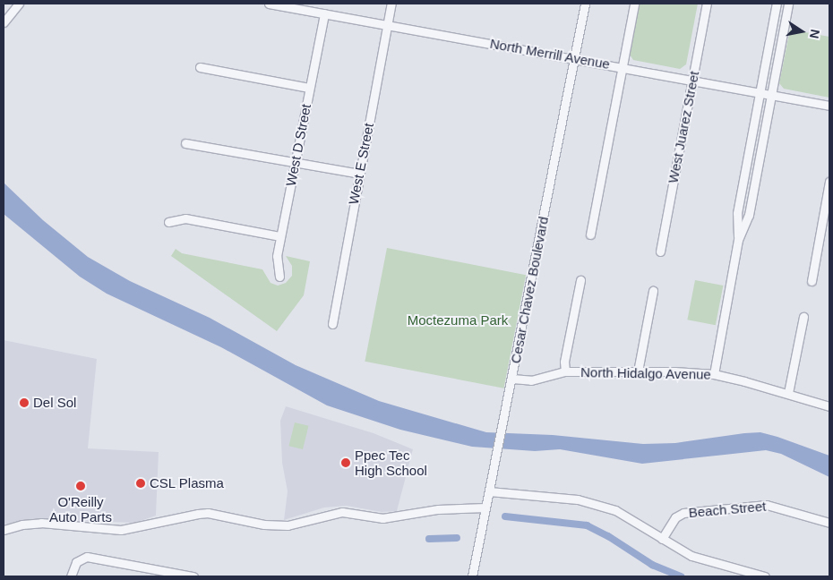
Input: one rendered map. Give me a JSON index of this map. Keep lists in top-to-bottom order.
{
  "streets": {
    "street": [
      "North Merrill Avenue",
      "West Juarez Street",
      "West D Street",
      "West E Street",
      "Cesar Chavez Boulevard",
      "North Hidalgo Avenue",
      "Beach Street"
    ]
  },
  "crossings": [
    ["North Merrill Avenue", "West Juarez Street"],
    ["North Merrill Avenue", "West D Street"],
    ["North Merrill Avenue", "West E Street"],
    ["North Merrill Avenue", "Cesar Chavez Boulevard"],
    ["Cesar Chavez Boulevard", "North Hidalgo Avenue"]
  ],
  "parks": ["Moctezuma Park"],
  "places": [
    "Del Sol",
    "Ppec Tec High School",
    "CSL Plasma",
    "O'Reilly Auto Parts"
  ],
  "north": "right"
}
